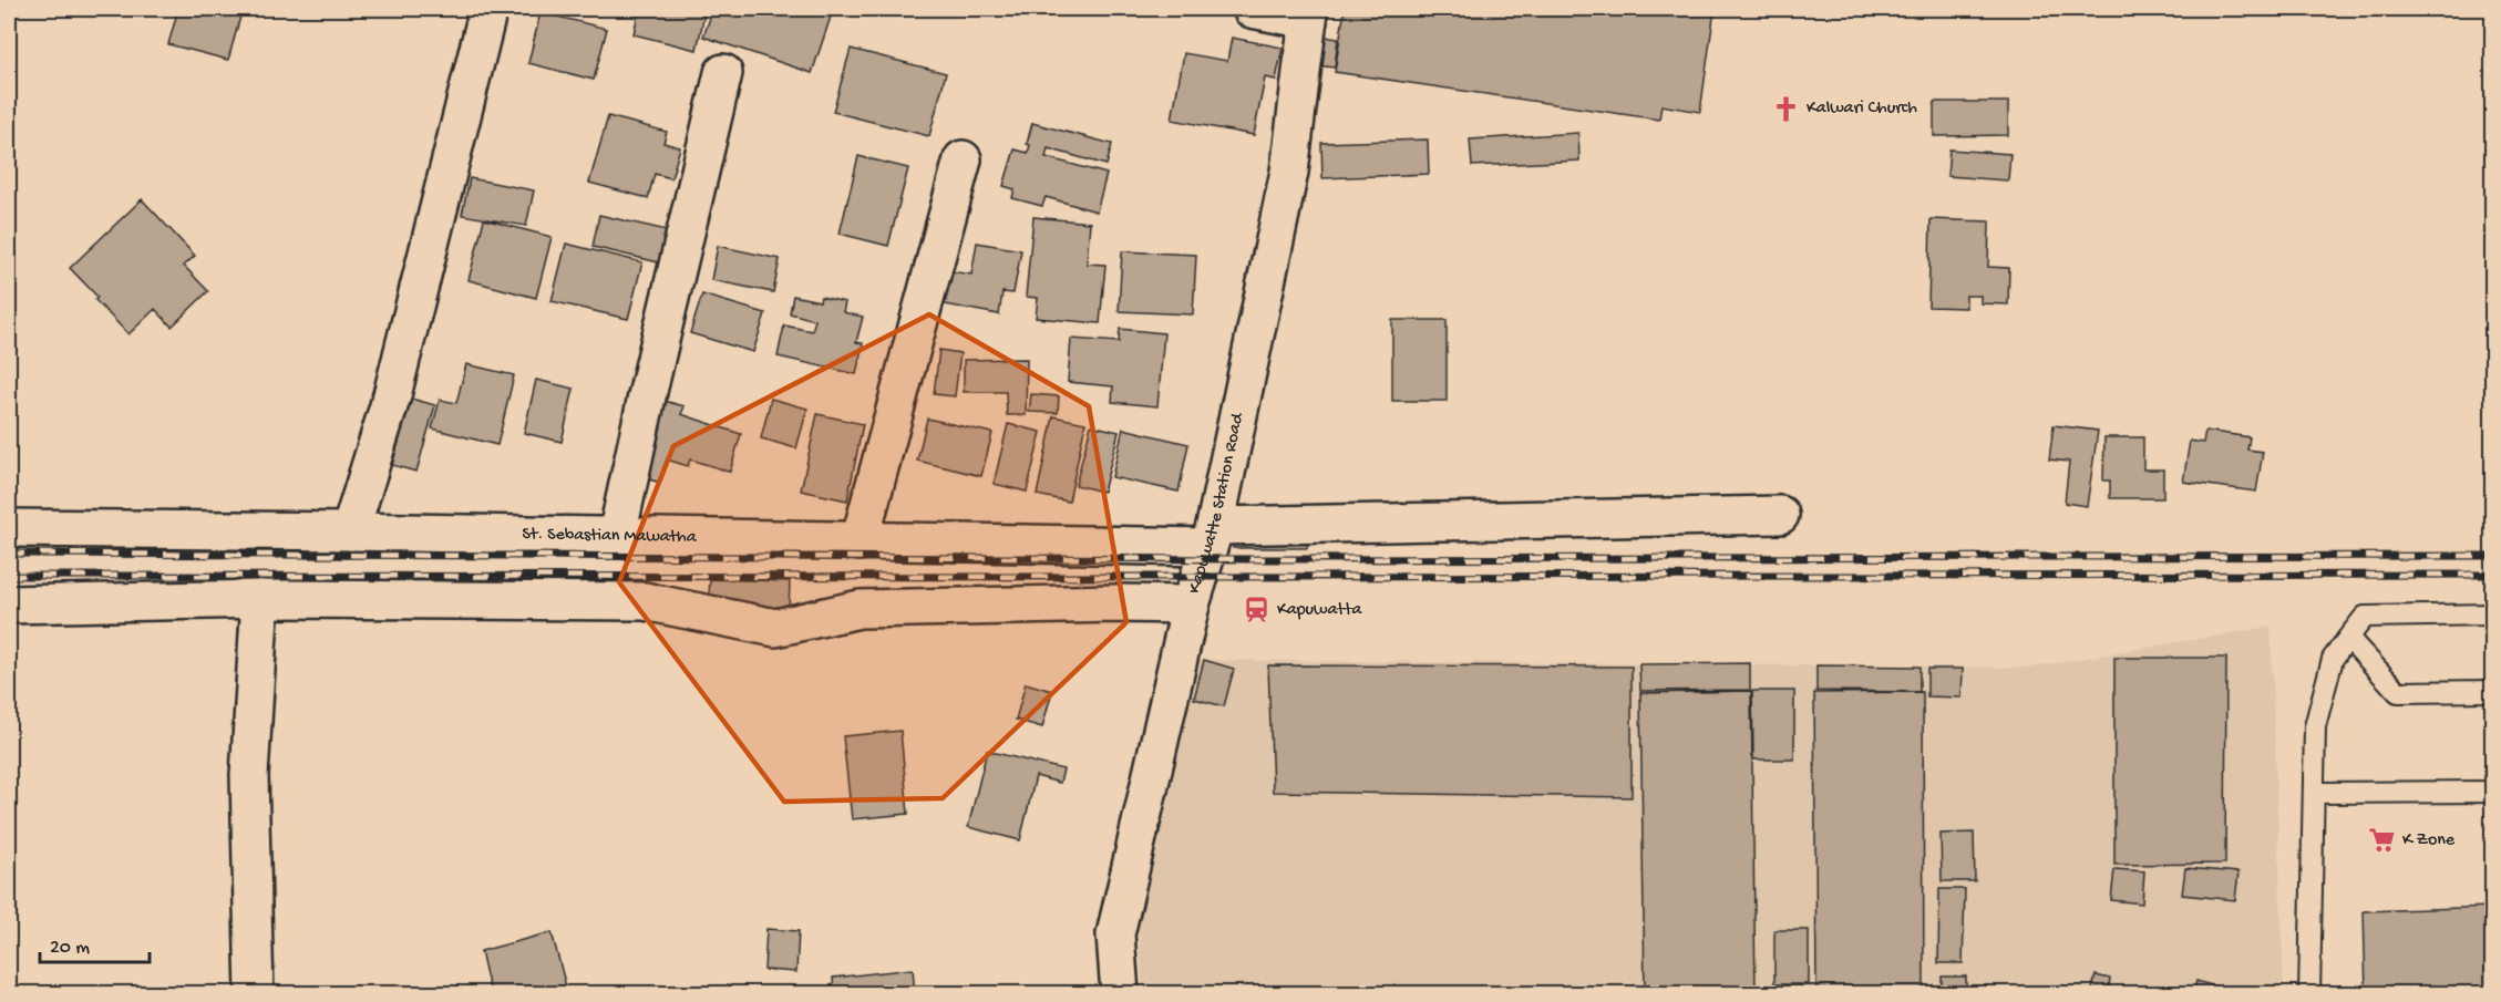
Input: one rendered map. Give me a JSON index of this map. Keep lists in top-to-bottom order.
{
  "streets": {
    "street": ["Kapuwatte Station Road", "St. Sebastian Mawatha"]
  },
  "crossings": [
    ["Kapuwatte Station Road", "St. Sebastian Mawatha"]
  ],
  "places": {
    "church": ["Kalwari Church"],
    "station": ["Kapuwatta"],
    "supermarket": ["K Zone"]
  },
  "scale_bar": "20 m"
}
